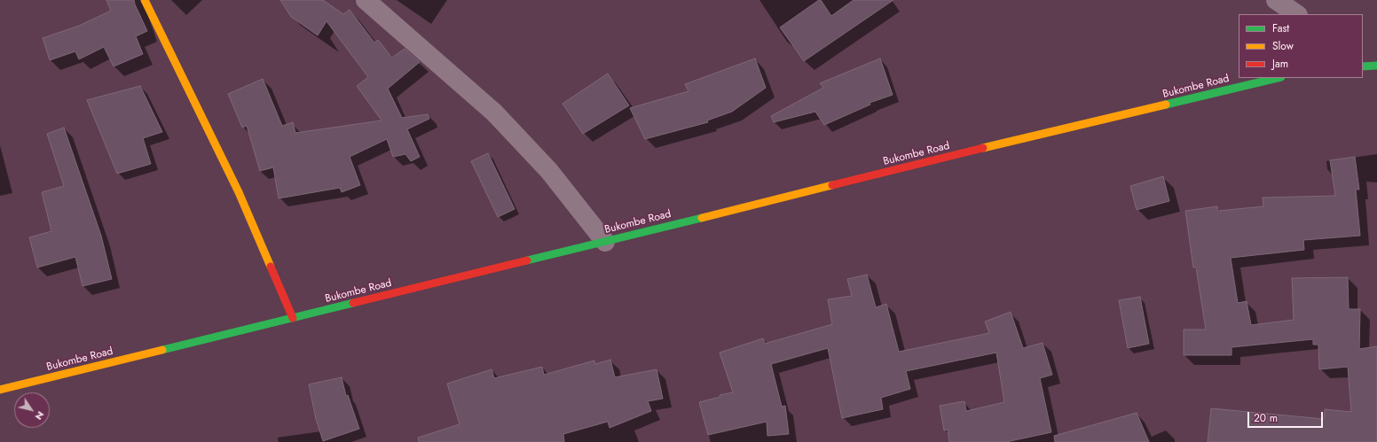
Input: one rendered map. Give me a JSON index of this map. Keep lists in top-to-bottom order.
{
  "streets": {
    "main road": ["Bukombe Road"]
  },
  "legend": ["Fast", "Slow", "Jam"],
  "scale_bar": "20 m",
  "north": "bottom right"
}
